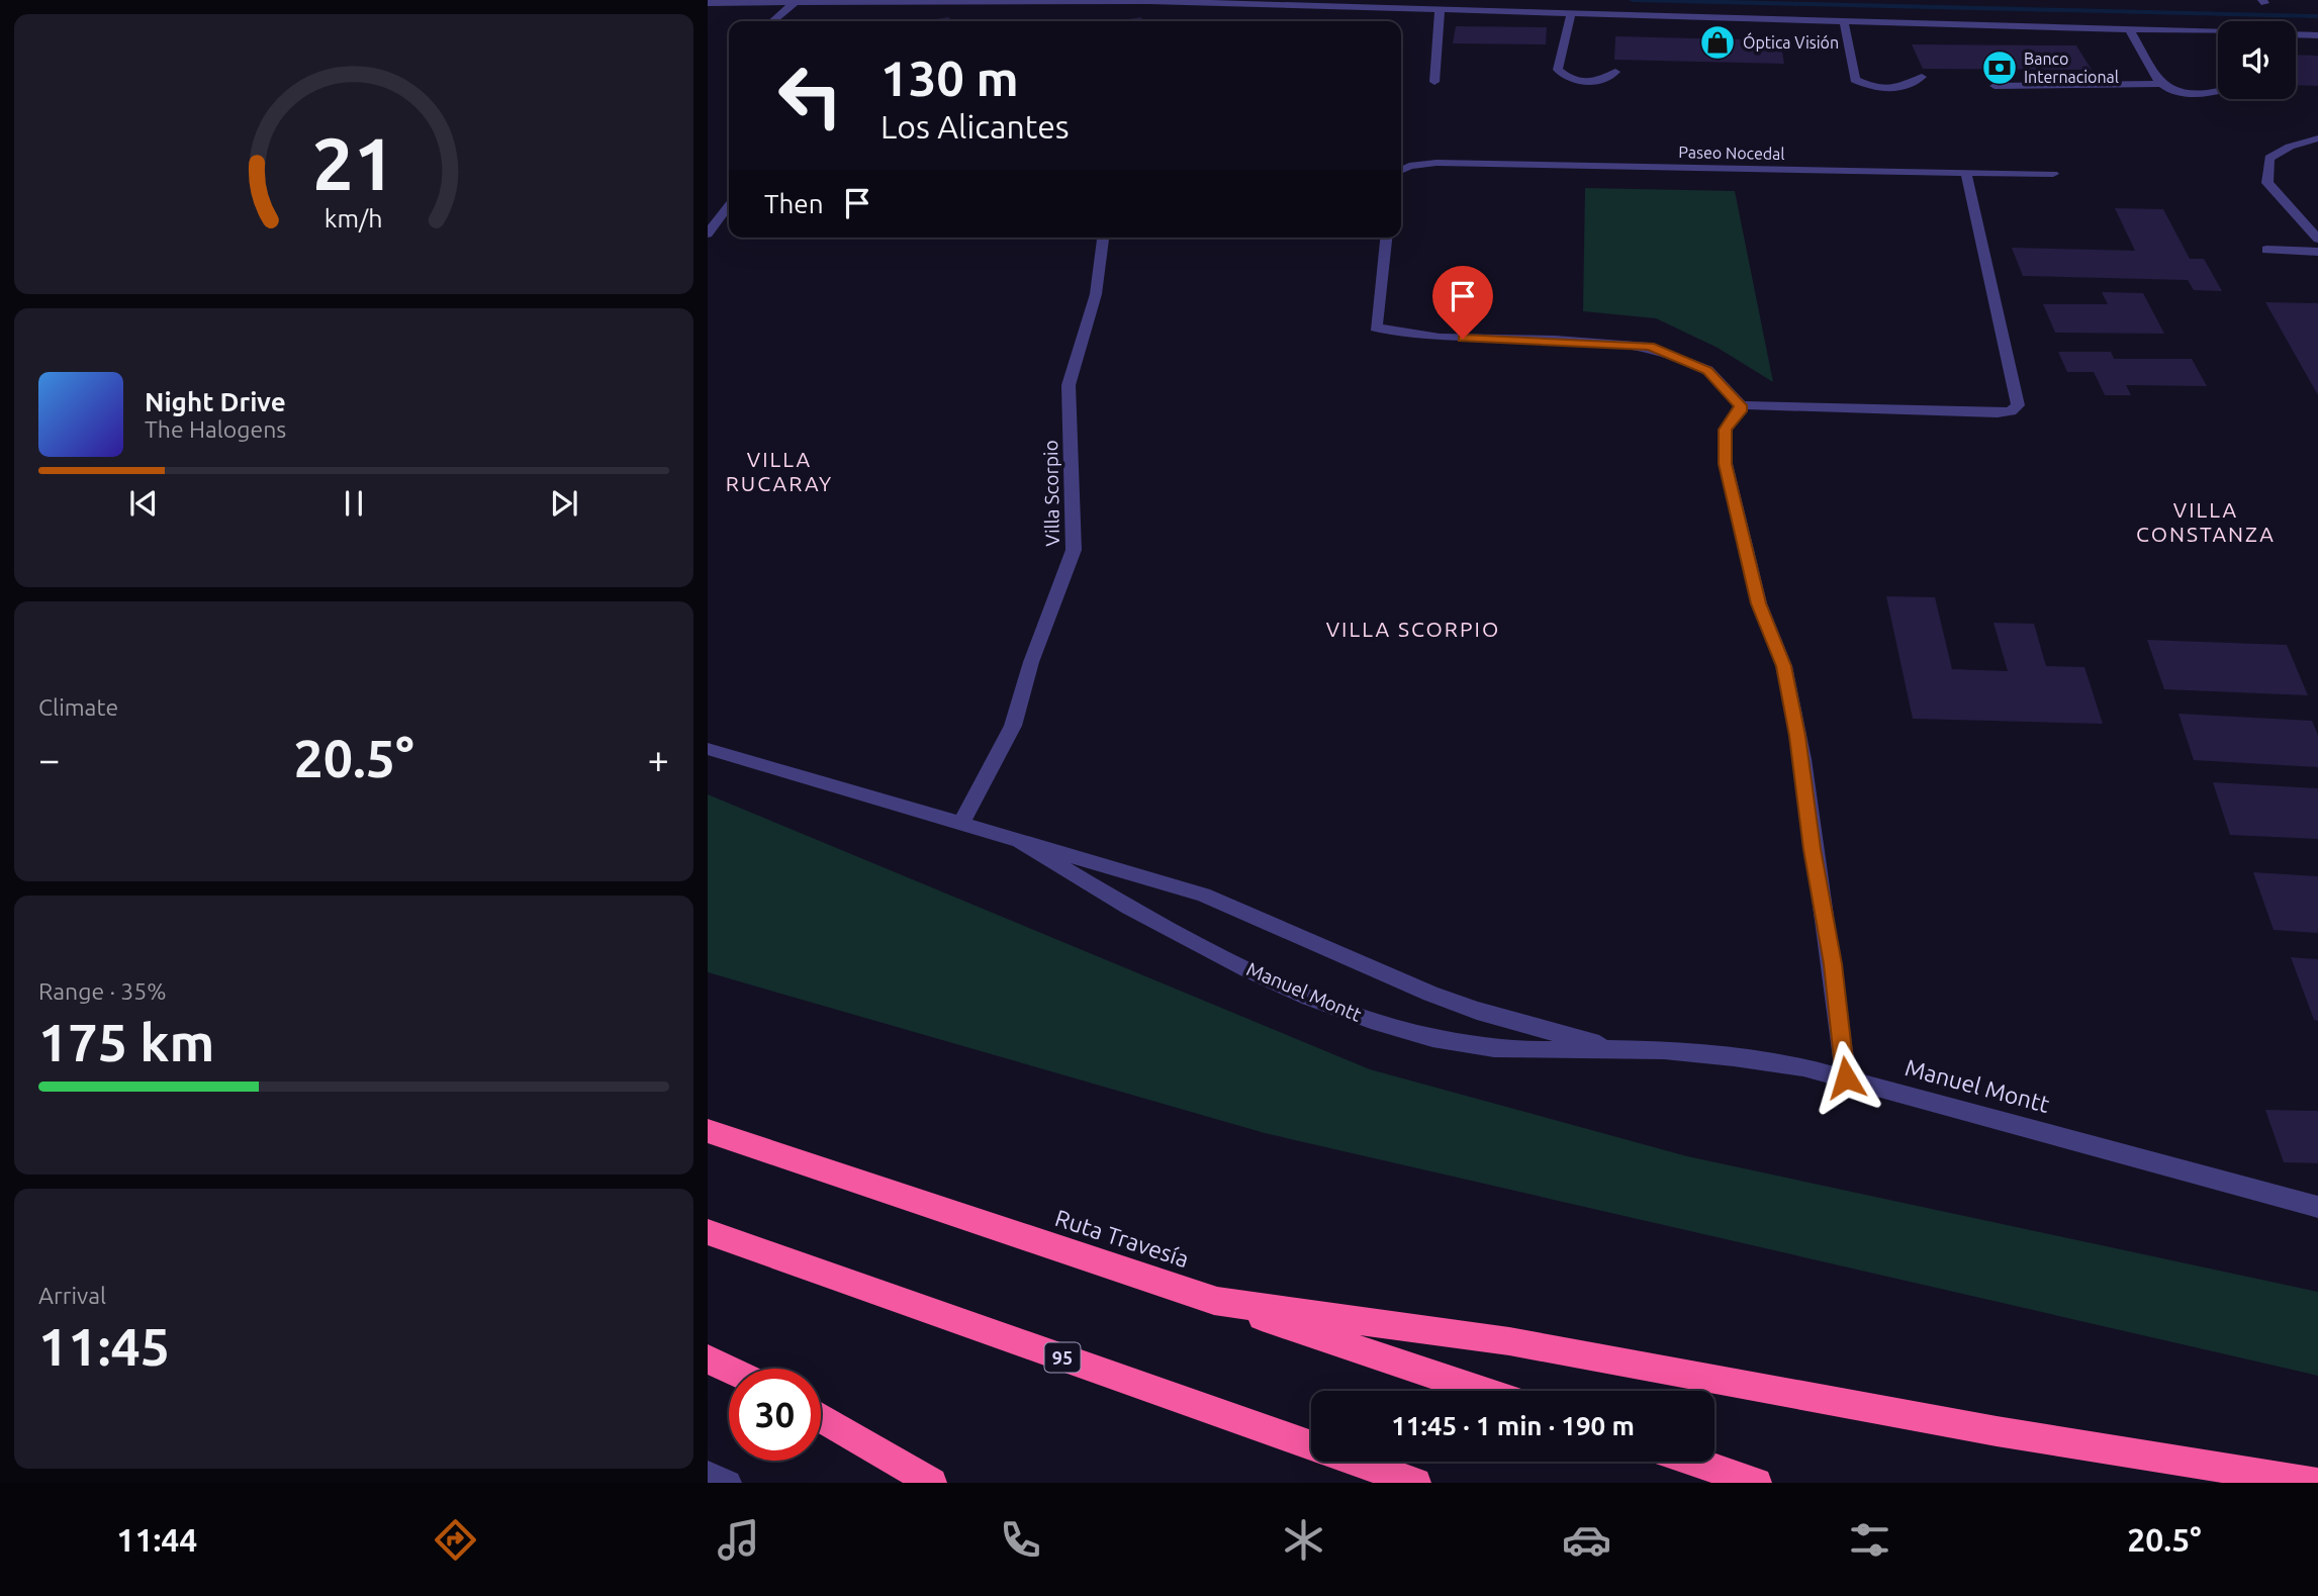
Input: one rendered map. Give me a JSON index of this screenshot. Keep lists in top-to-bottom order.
{
  "streets": {
    "highway": ["Ruta Travesía", "95"],
    "street": ["Paseo Nocedal", "Villa Scorpio", "Manuel Montt"]
  },
  "crossings": [
    ["Villa Scorpio", "Manuel Montt"]
  ],
  "districts": ["VILLA RUCARAY", "VILLA CONSTANZA", "VILLA SCORPIO"],
  "places": {
    "shop": ["Óptica Visión"],
    "bank": ["Banco Internacional"]
  },
  "page": {
    "turn": ["130 m", "Los Alicantes"],
    "then": "Then",
    "song": ["Night Drive", "The Halogens"],
    "tile": [
      "Climate",
      ["Range · 35%", "175 km"],
      ["Arrival", "11:45"]
    ],
    "heat": ["−", "20.5°", "+"],
    "limit": "30",
    "trip": "11:45 · 1 min · 190 m",
    "tabs": ["11:44", "20.5°"],
    "gauge": ["21", "km/h"]
  }
}
